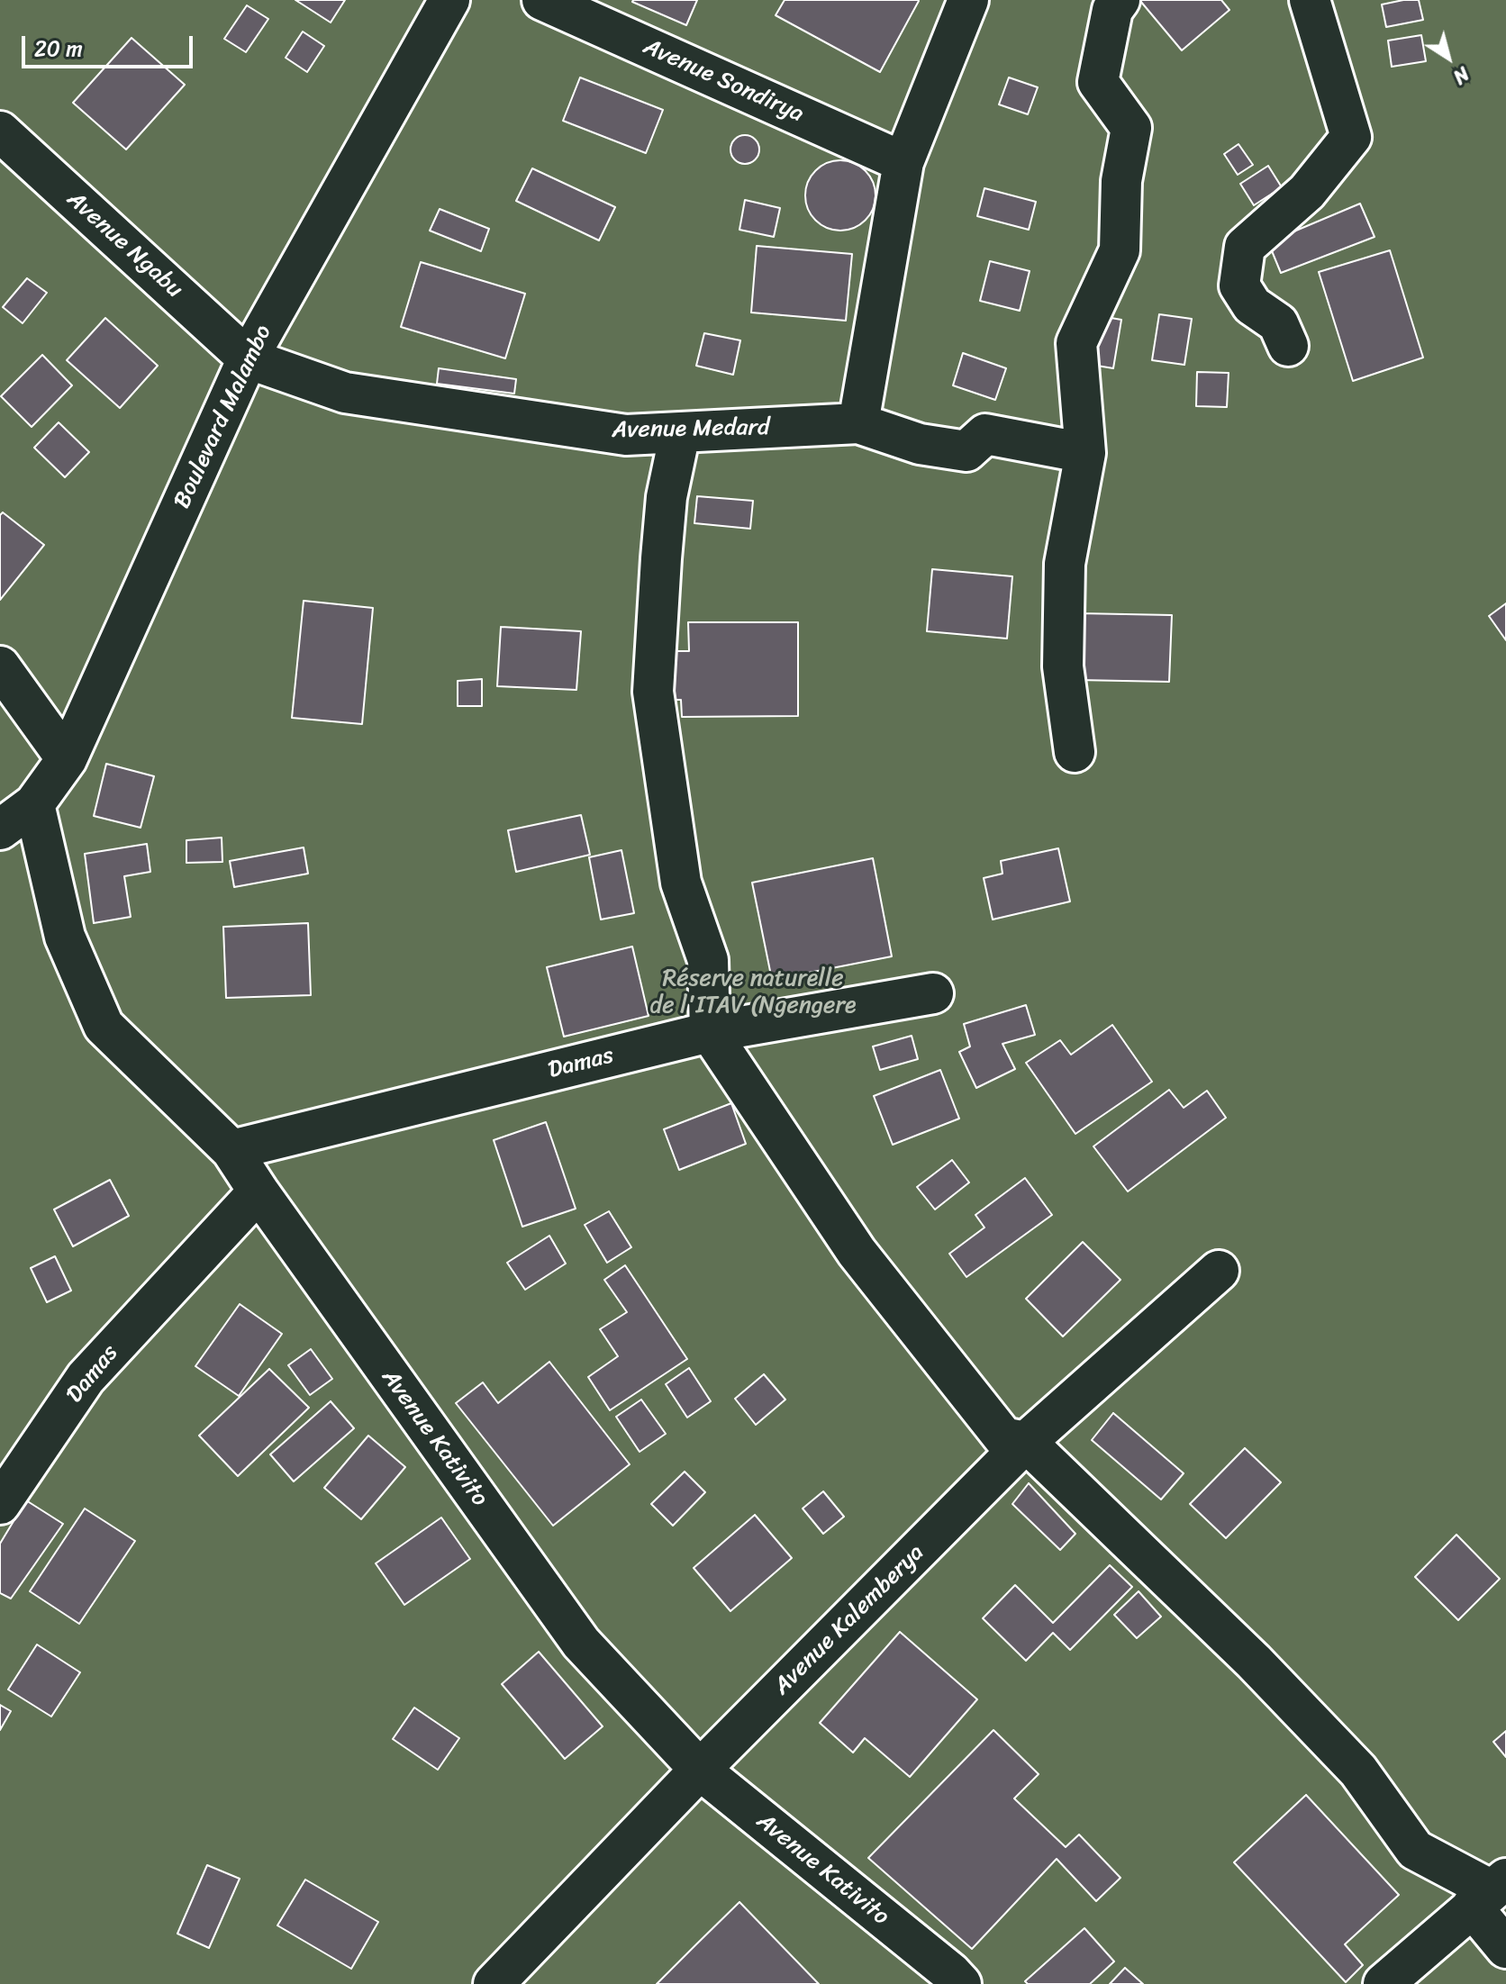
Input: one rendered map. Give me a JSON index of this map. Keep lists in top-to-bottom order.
{
  "streets": {
    "street": [
      "Avenue Sondirya",
      "Avenue Ngabu",
      "Boulevard Malambo",
      "Avenue Medard",
      "Damas",
      "Avenue Kativito",
      "Avenue Kalemberya"
    ]
  },
  "crossings": [
    ["Avenue Ngabu", "Boulevard Malambo"],
    ["Avenue Ngabu", "Avenue Medard"],
    ["Boulevard Malambo", "Avenue Medard"],
    ["Boulevard Malambo", "Avenue Kativito"],
    ["Damas", "Avenue Kativito"],
    ["Avenue Kativito", "Avenue Kalemberya"]
  ],
  "parks": ["Réserve naturelle de l'ITAV (Ngengere"],
  "scale_bar": "20 m",
  "north": "bottom right"
}
